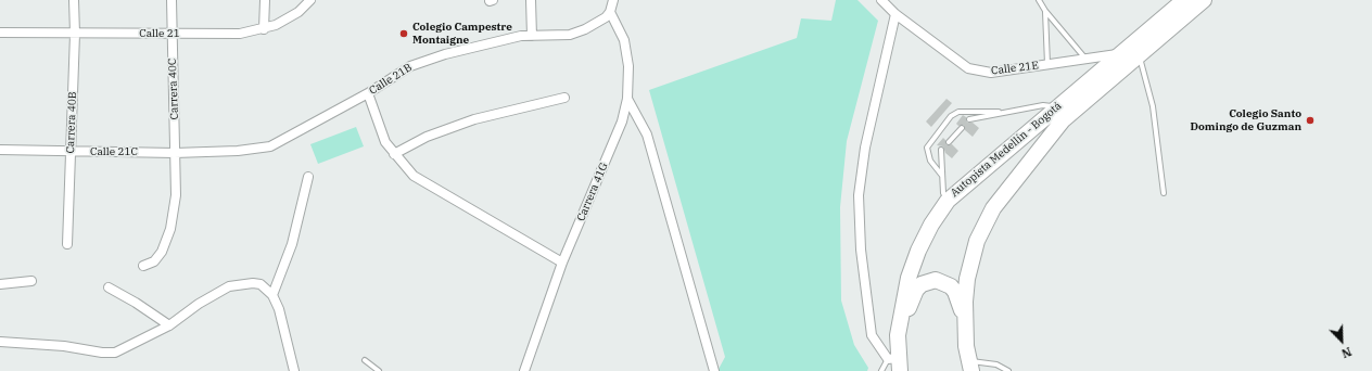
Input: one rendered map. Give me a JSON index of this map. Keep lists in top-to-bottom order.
{
  "streets": {
    "highway": ["Autopista Medellín - Bogotá"],
    "street": [
      "Calle 21",
      "Calle 21E",
      "Calle 21B",
      "Carrera 40C",
      "Carrera 40B",
      "Calle 21C",
      "Carrera 41G"
    ]
  },
  "crossings": [
    ["Calle 21", "Carrera 40C"],
    ["Calle 21", "Carrera 40B"],
    ["Calle 21E", "Autopista Medellín - Bogotá"],
    ["Calle 21B", "Carrera 40C"],
    ["Calle 21B", "Calle 21C"],
    ["Calle 21B", "Carrera 41G"],
    ["Carrera 40C", "Calle 21C"],
    ["Carrera 40B", "Calle 21C"]
  ],
  "places": ["Colegio Campestre Montaigne", "Colegio Santo Domingo de Guzman"],
  "north": "bottom right"
}
